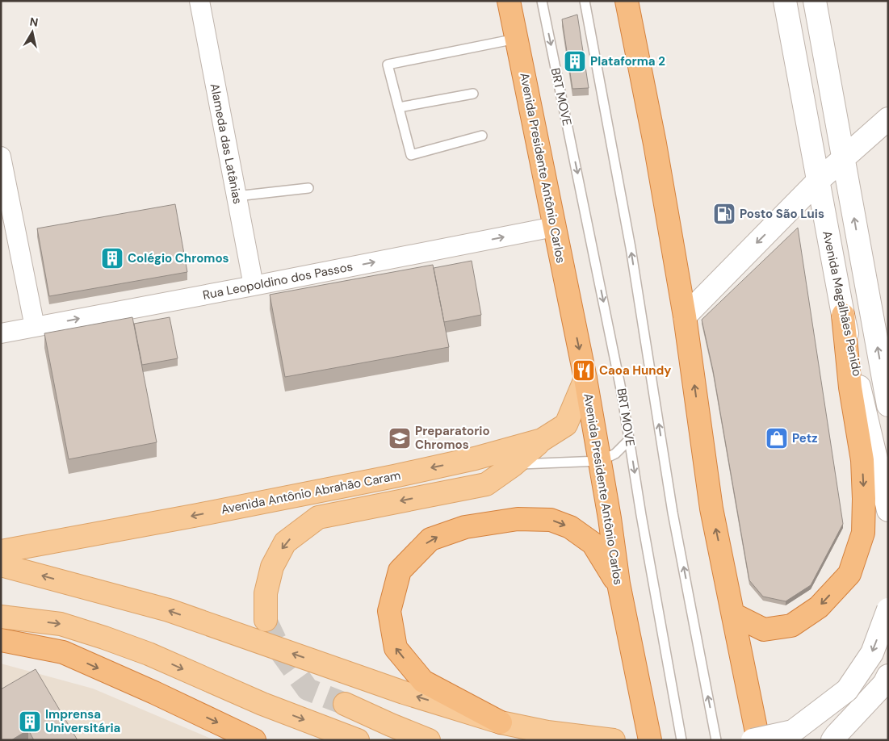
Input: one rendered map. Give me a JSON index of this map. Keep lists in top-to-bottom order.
{
  "streets": {
    "highway": ["Avenida Presidente Antônio Carlos"],
    "main road": ["Avenida Antônio Abrahão Caram"],
    "street": ["Alameda das Latânias", "Rua Leopoldino dos Passos", "Avenida Magalhães Penido"],
    "lane": ["BRT MOVE"]
  },
  "crossings": [
    ["Alameda das Latânias", "Rua Leopoldino dos Passos"],
    ["Avenida Presidente Antônio Carlos", "Rua Leopoldino dos Passos"],
    ["Avenida Presidente Antônio Carlos", "Avenida Antônio Abrahão Caram"]
  ],
  "one_way": ["Rua Leopoldino dos Passos", "Avenida Antônio Abrahão Caram"],
  "places": {
    "building": ["Plataforma 2", "Colégio Chromos", "Imprensa Universitária"],
    "fuel station": ["Posto São Luis"],
    "restaurant": ["Caoa Hundy"],
    "school or university": ["Preparatorio Chromos"],
    "shop": ["Petz"]
  },
  "north": "top"
}
